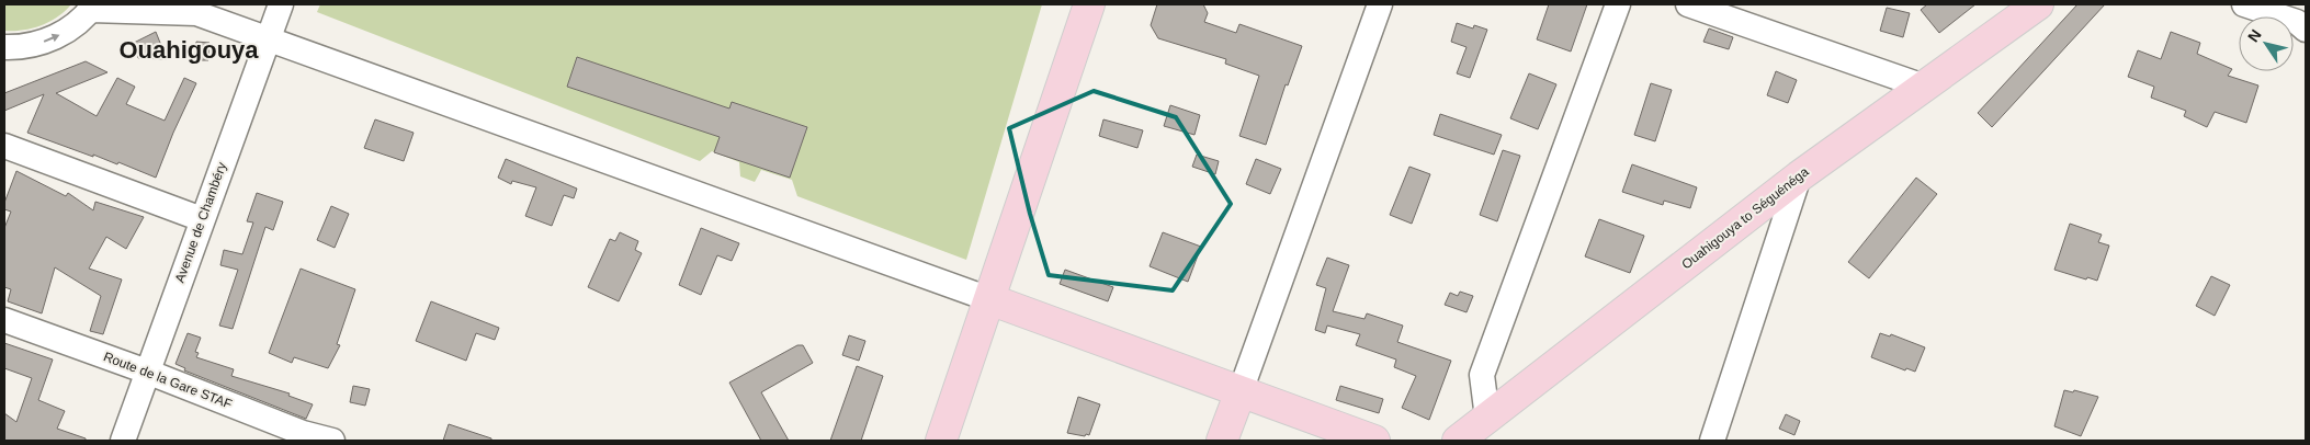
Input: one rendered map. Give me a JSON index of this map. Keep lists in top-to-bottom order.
{
  "streets": {
    "main road": ["Ouahigouya to Séguénéga"],
    "street": ["Avenue de Chambéry", "Route de la Gare STAF"]
  },
  "crossings": [
    ["Avenue de Chambéry", "Route de la Gare STAF"]
  ],
  "districts": ["Ouahigouya"],
  "north": "top left"
}
